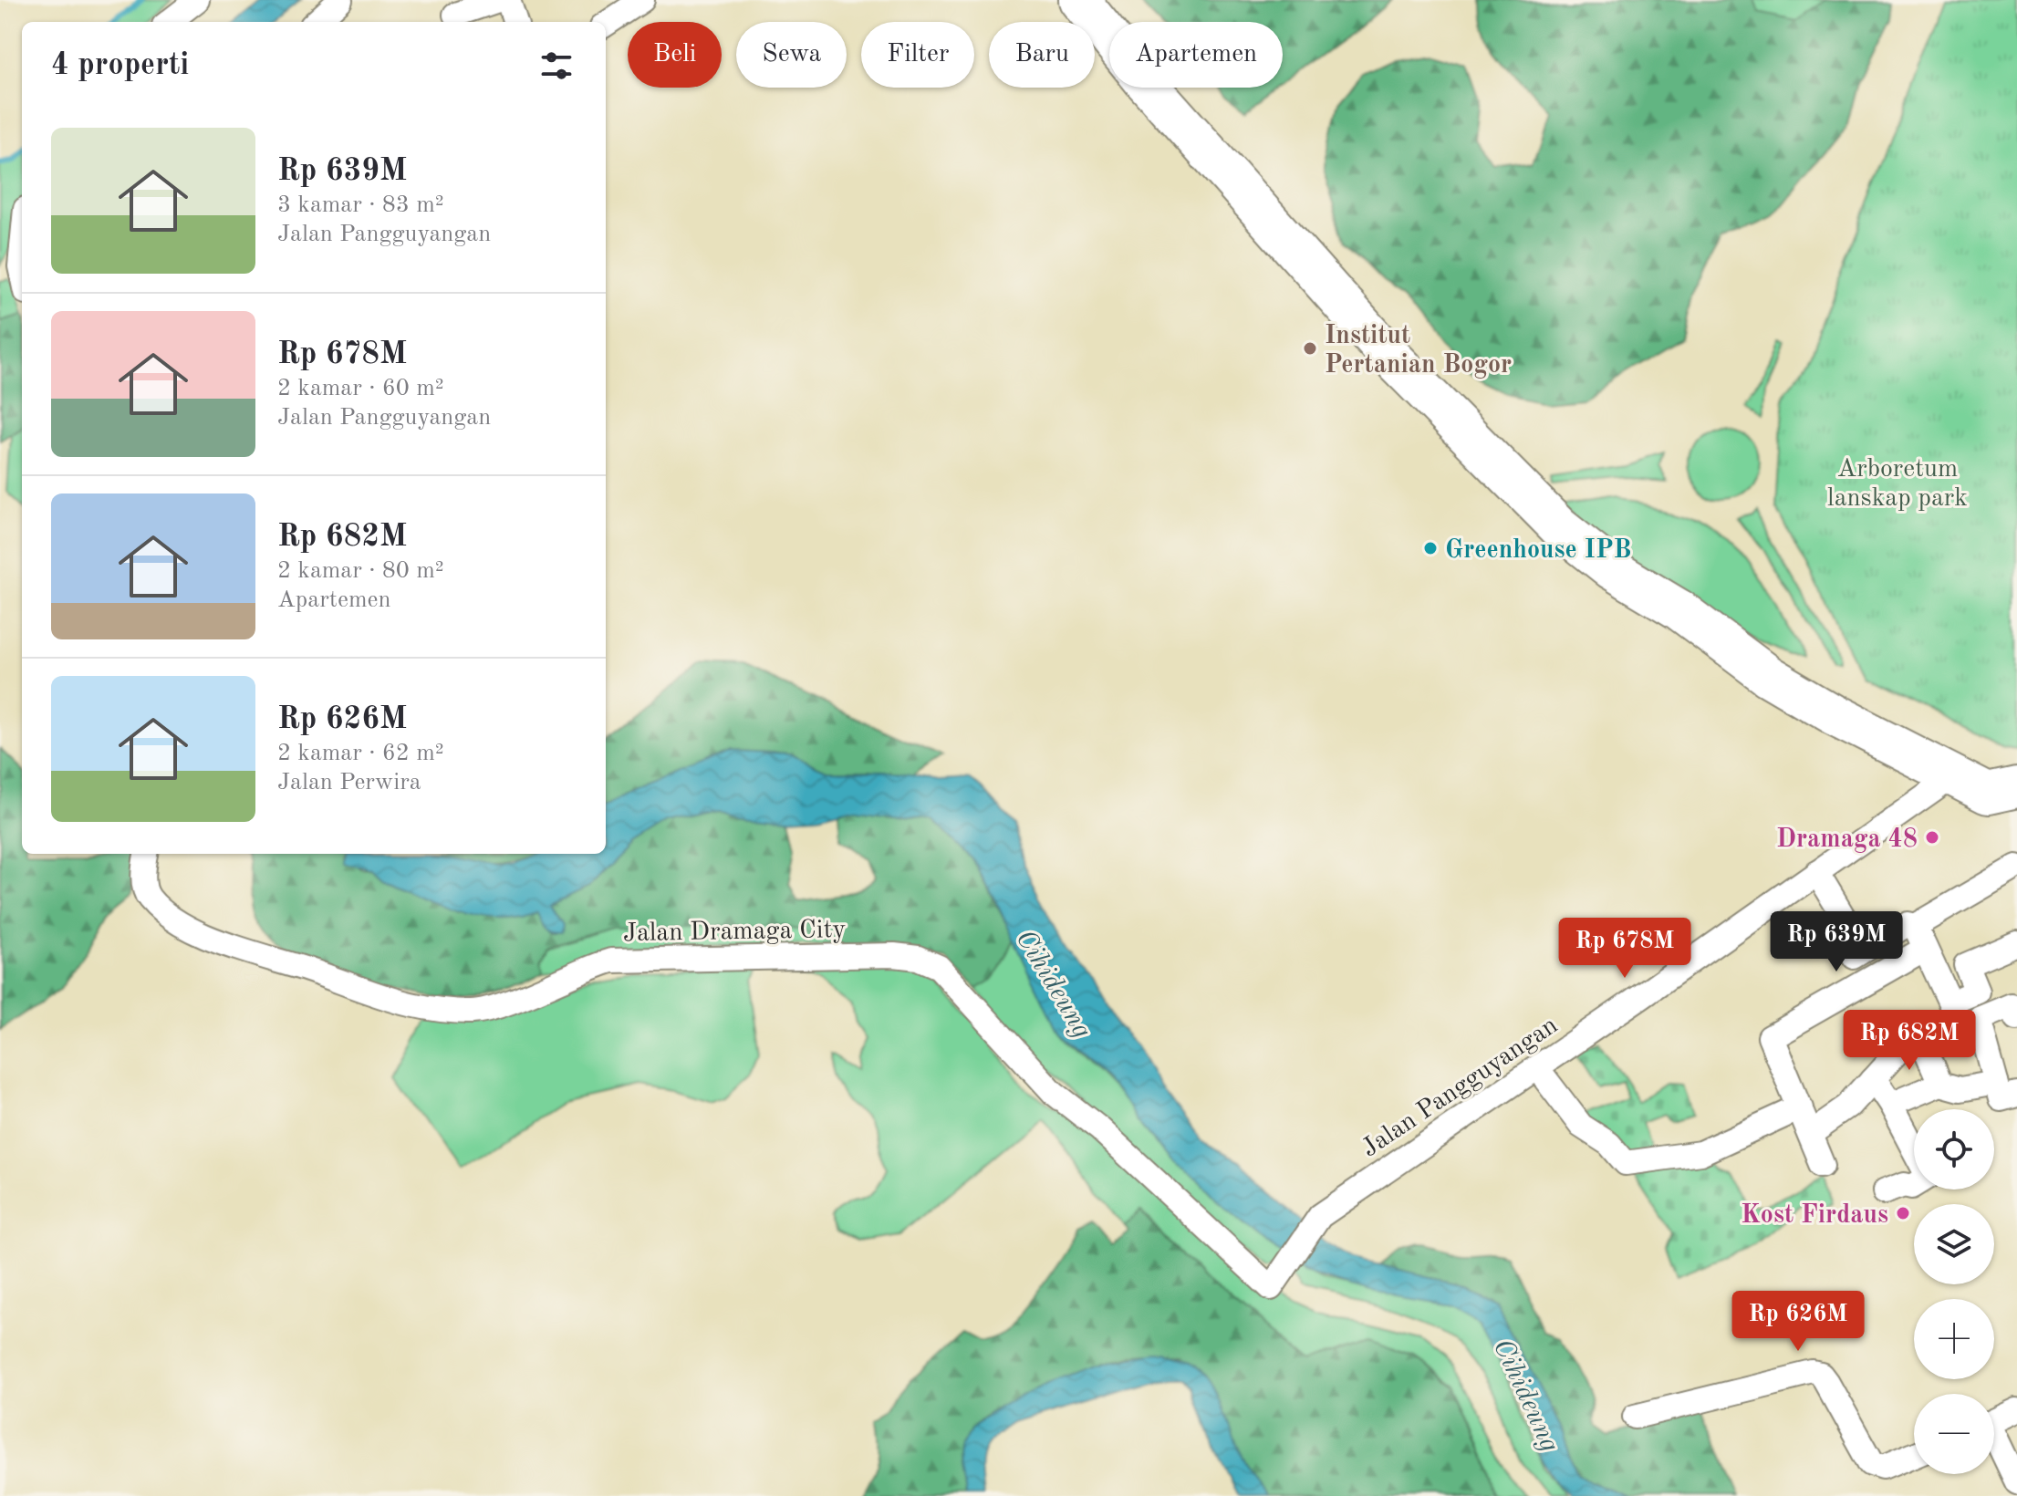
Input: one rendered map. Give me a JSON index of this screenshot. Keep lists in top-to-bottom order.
{
  "streets": {
    "street": ["Jalan Dramaga City", "Jalan Pangguyangan"]
  },
  "crossings": [
    ["Jalan Dramaga City", "Jalan Pangguyangan"]
  ],
  "water": ["Cihideung"],
  "parks": ["Arboretum lanskap park"],
  "places": [
    "Institut Pertanian Bogor",
    "Greenhouse IPB",
    "Dramaga 48",
    "Kost Firdaus"
  ],
  "page": {
    "chip": [
      "Beli",
      "Sewa",
      "Filter",
      "Baru",
      "Apartemen"
    ],
    "heading": "4 properti",
    "list": [
      {
        "name": "Rp 639M",
        "note": "3 kamar · 83 m² · Jalan Pangguyangan"
      },
      {
        "name": "Rp 678M",
        "note": "2 kamar · 60 m² · Jalan Pangguyangan"
      },
      {
        "name": "Rp 682M",
        "note": "2 kamar · 80 m² · Apartemen"
      },
      {
        "name": "Rp 626M",
        "note": "2 kamar · 62 m² · Jalan Perwira"
      }
    ],
    "price": [
      "Rp 639M",
      "Rp 678M",
      "Rp 682M",
      "Rp 626M"
    ],
    "map_buttons": ["+", "−"]
  }
}
